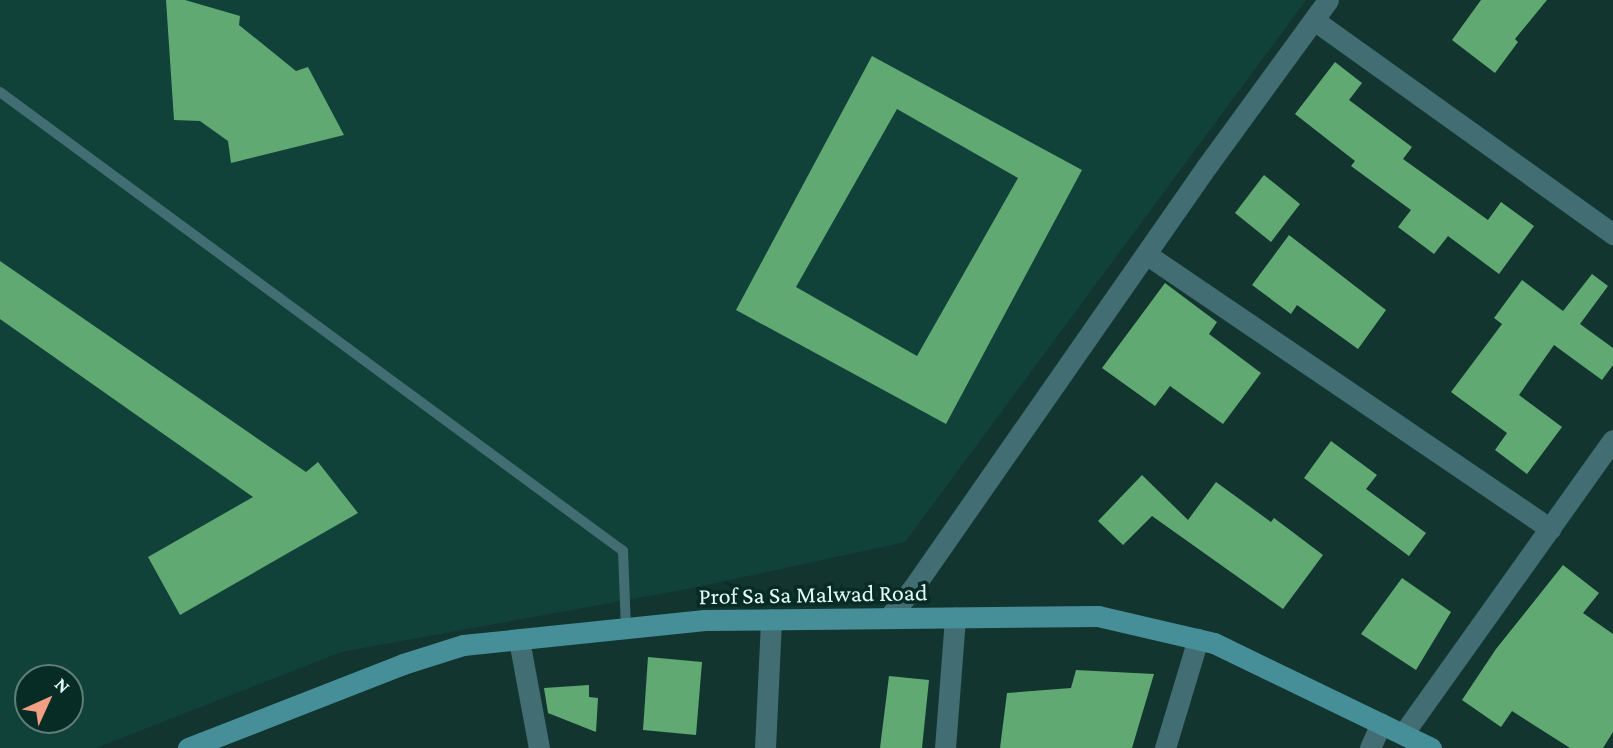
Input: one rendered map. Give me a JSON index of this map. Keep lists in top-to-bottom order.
{
  "streets": {
    "street": ["Prof Sa Sa Malwad Road"]
  },
  "north": "top right"
}
